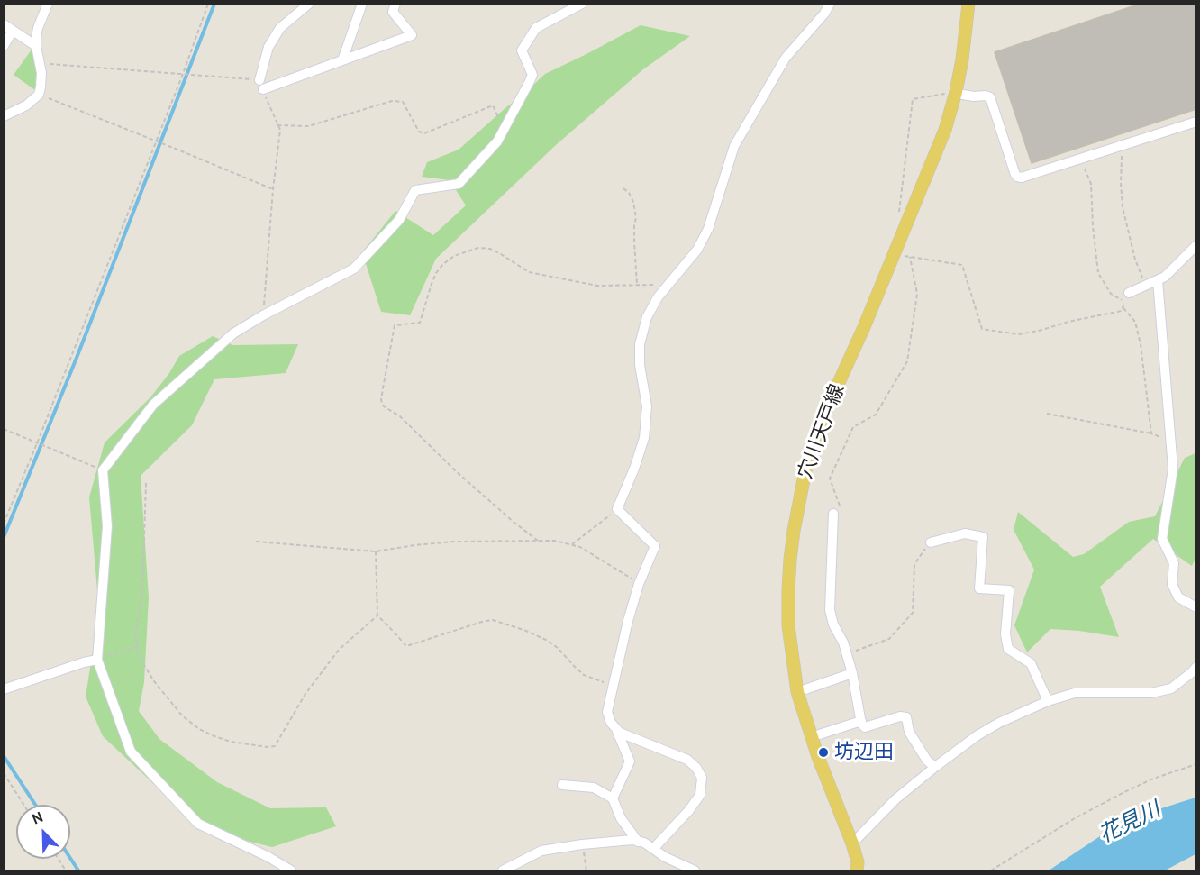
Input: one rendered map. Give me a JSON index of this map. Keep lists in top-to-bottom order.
{
  "streets": {
    "main road": ["穴川天戸線"]
  },
  "water": ["花見川"],
  "places": ["坊辺田"],
  "north": "top left"
}
